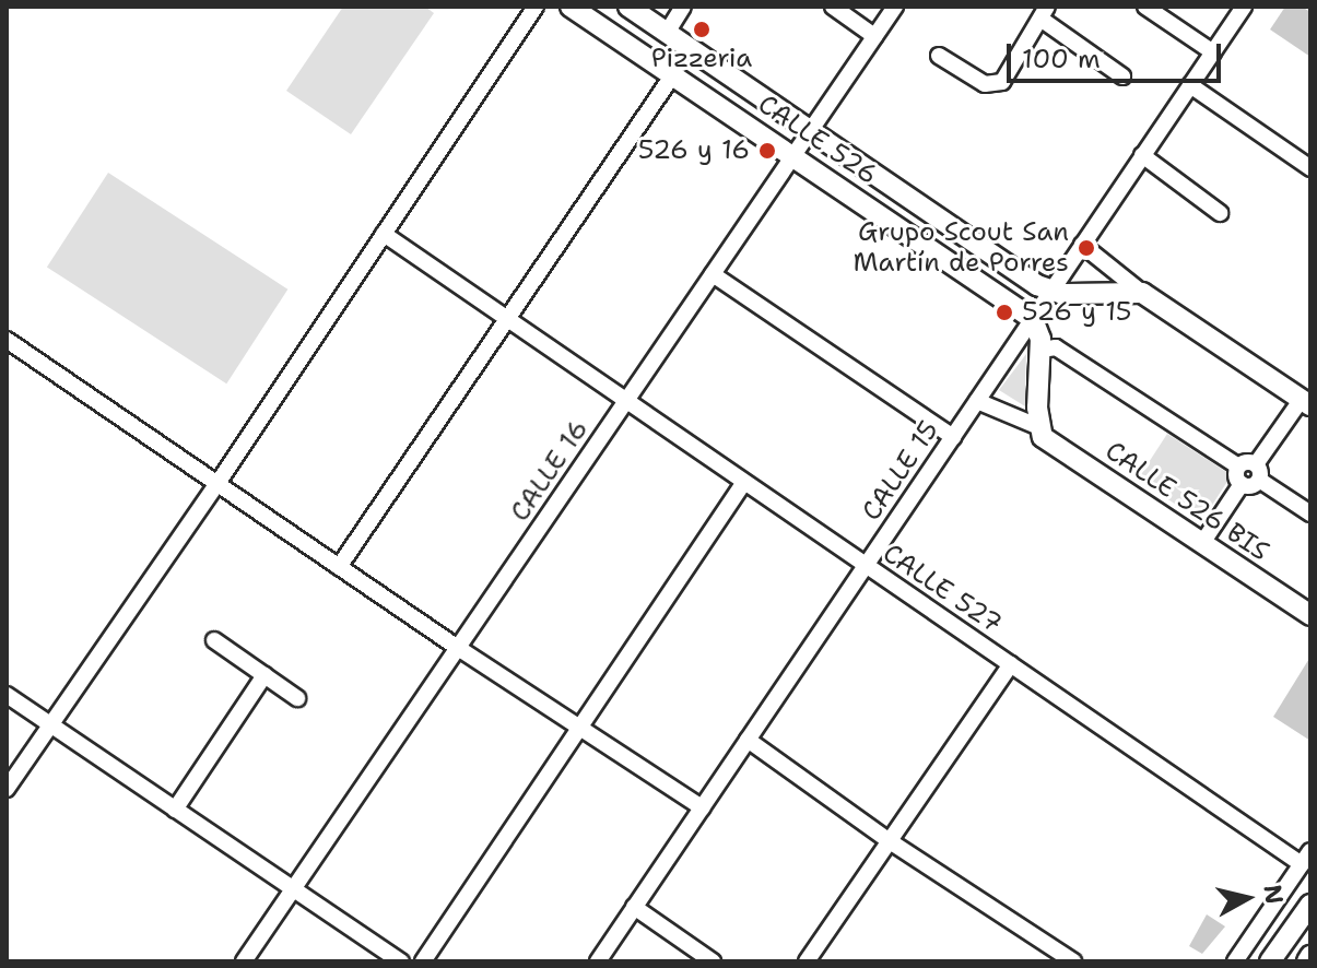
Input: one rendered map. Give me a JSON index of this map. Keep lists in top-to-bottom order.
{
  "streets": {
    "main road": ["CALLE 526", "CALLE 526 BIS"],
    "street": ["CALLE 16", "CALLE 15", "CALLE 527"]
  },
  "crossings": [
    ["CALLE 526", "CALLE 16"],
    ["CALLE 526", "CALLE 15"],
    ["CALLE 16", "CALLE 527"],
    ["CALLE 15", "CALLE 526 BIS"],
    ["CALLE 15", "CALLE 527"]
  ],
  "places": [
    "Pizzeria",
    "526 y 16",
    "Grupo Scout San Martín de Porres",
    "526 y 15"
  ],
  "scale_bar": "100 m",
  "north": "right"
}
